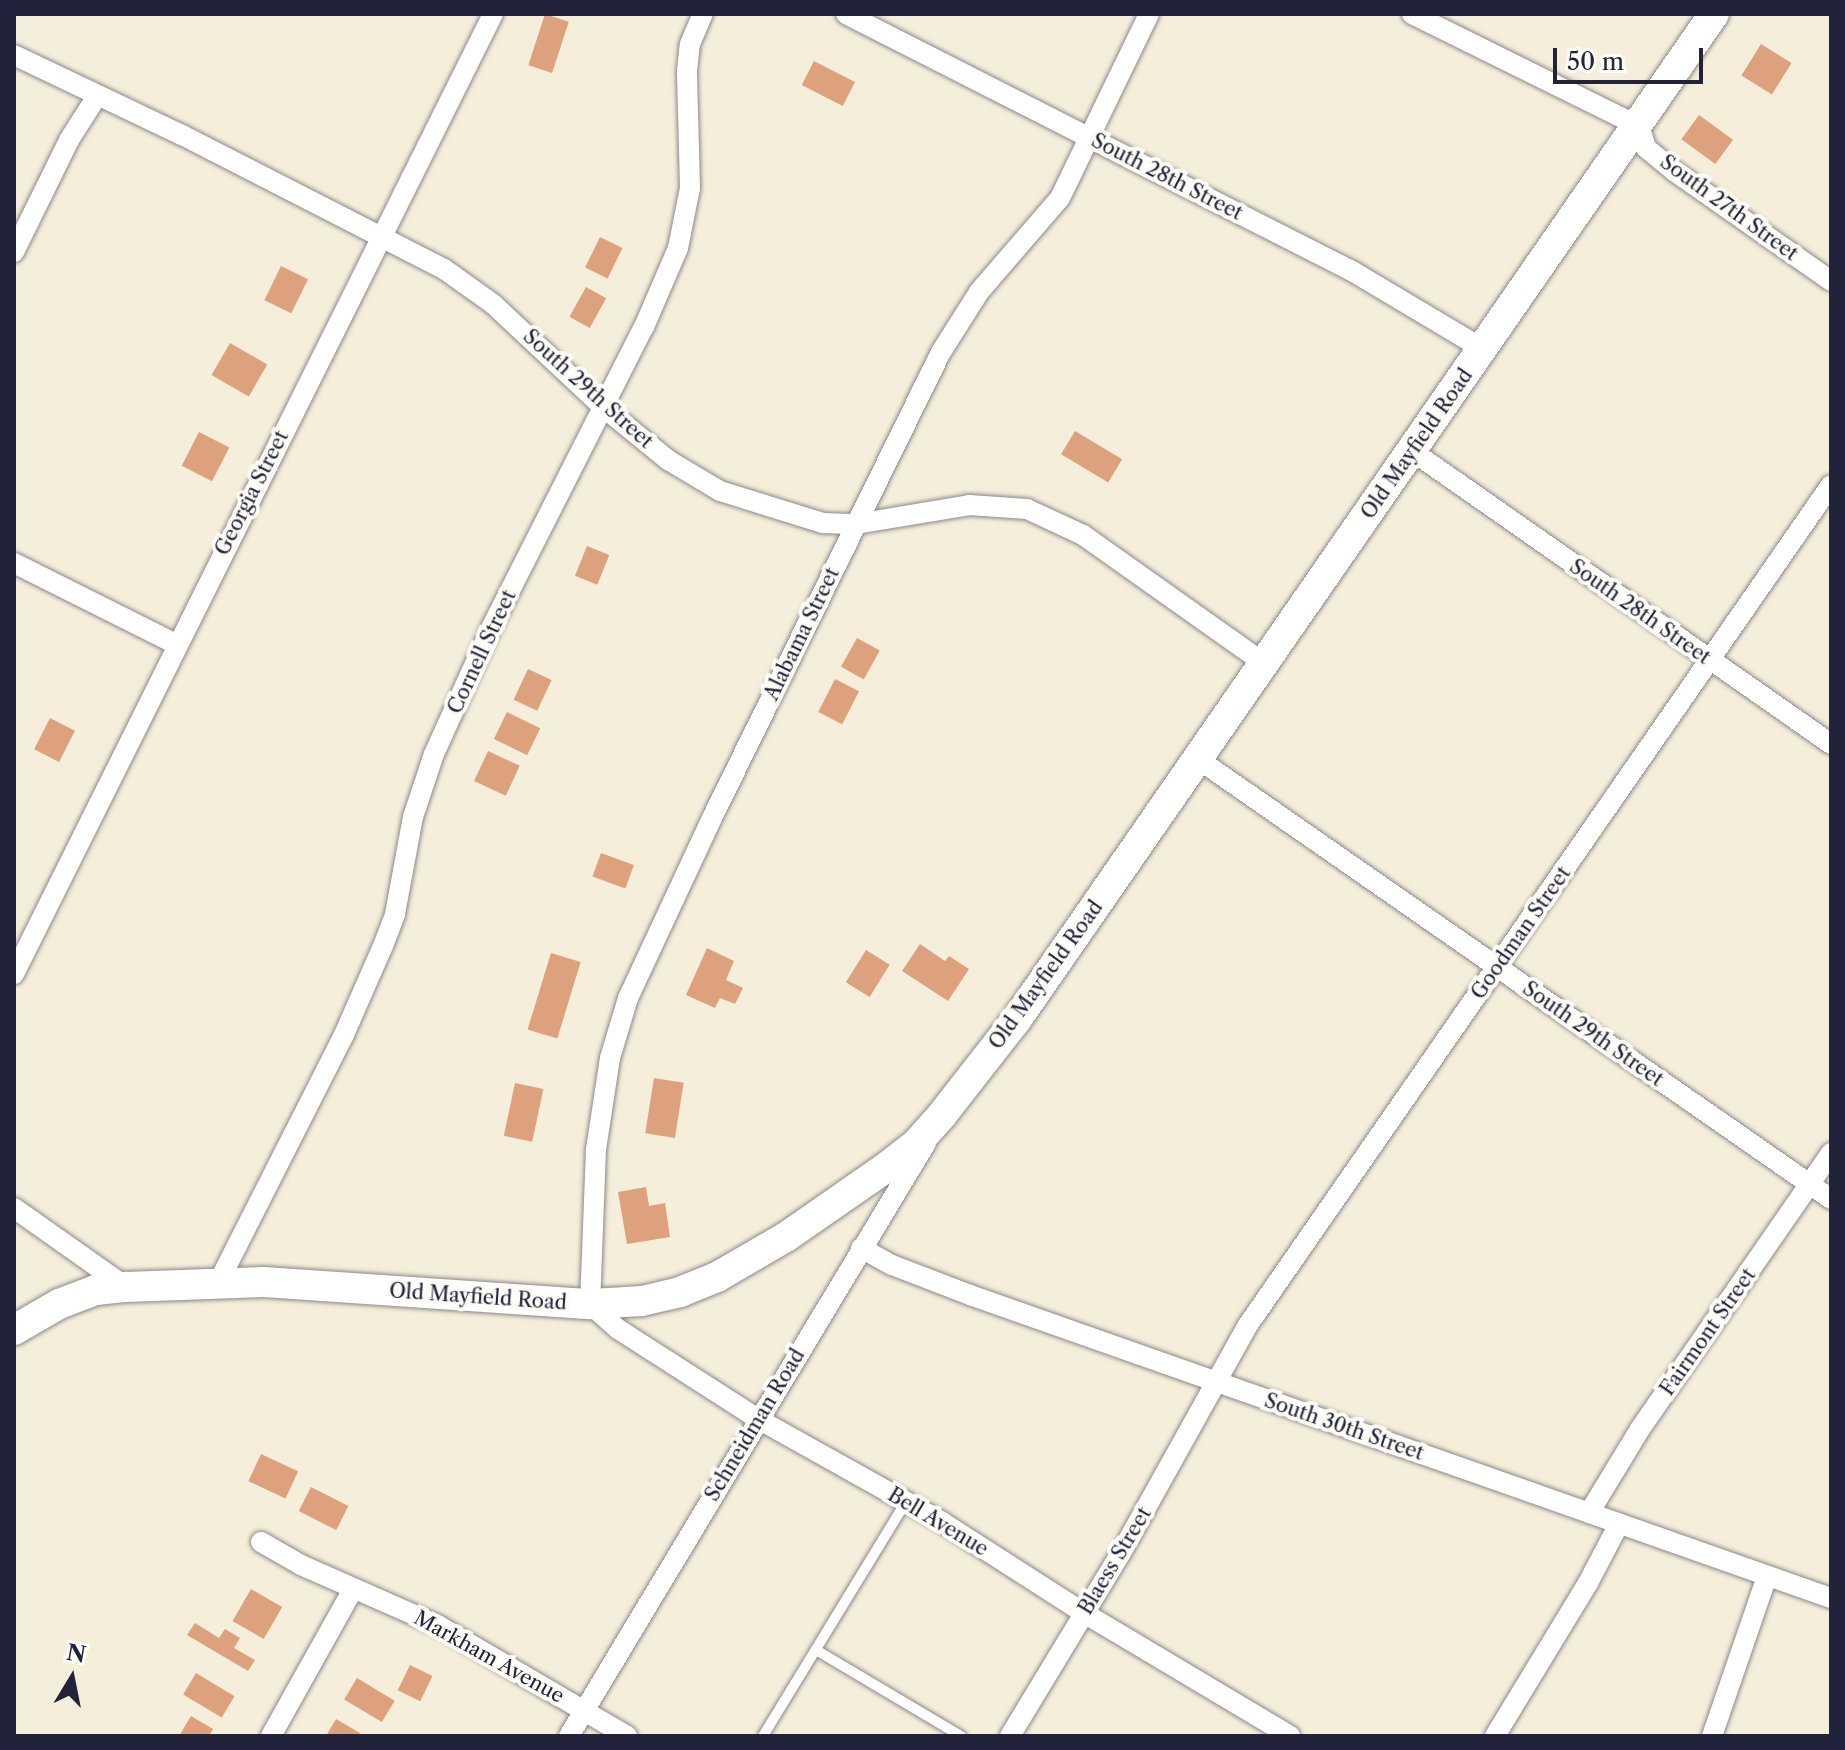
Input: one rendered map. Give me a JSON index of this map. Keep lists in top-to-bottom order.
{
  "streets": {
    "main road": ["Old Mayfield Road"],
    "street": [
      "South 28th Street",
      "South 27th Street",
      "South 29th Street",
      "Georgia Street",
      "Alabama Street",
      "Cornell Street",
      "Goodman Street",
      "Fairmont Street",
      "Schneidman Road",
      "South 30th Street",
      "Bell Avenue",
      "Blaess Street",
      "Markham Avenue"
    ]
  },
  "crossings": [
    ["South 28th Street", "Old Mayfield Road"],
    ["South 28th Street", "Alabama Street"],
    ["South 28th Street", "Goodman Street"],
    ["South 27th Street", "Old Mayfield Road"],
    ["South 29th Street", "Old Mayfield Road"],
    ["South 29th Street", "Georgia Street"],
    ["South 29th Street", "Alabama Street"],
    ["South 29th Street", "Cornell Street"],
    ["South 29th Street", "Goodman Street"],
    ["South 29th Street", "Fairmont Street"],
    ["Old Mayfield Road", "Alabama Street"],
    ["Old Mayfield Road", "Cornell Street"],
    ["Old Mayfield Road", "Schneidman Road"],
    ["Old Mayfield Road", "Bell Avenue"],
    ["Alabama Street", "Bell Avenue"],
    ["Goodman Street", "South 30th Street"],
    ["Goodman Street", "Blaess Street"],
    ["Fairmont Street", "South 30th Street"],
    ["Schneidman Road", "South 30th Street"],
    ["Schneidman Road", "Bell Avenue"],
    ["Schneidman Road", "Markham Avenue"],
    ["South 30th Street", "Blaess Street"],
    ["Bell Avenue", "Blaess Street"]
  ],
  "scale_bar": "50 m",
  "north": "top"
}
